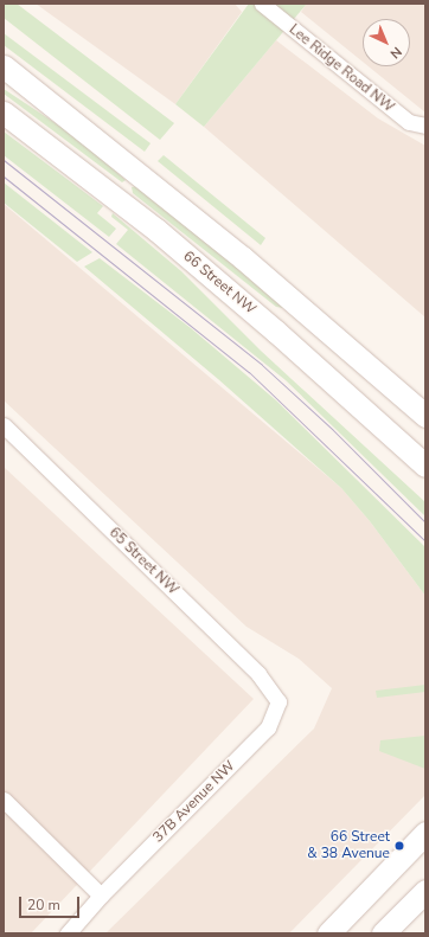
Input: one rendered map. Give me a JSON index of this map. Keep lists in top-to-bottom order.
{
  "streets": {
    "main road": ["66 Street NW"],
    "street": ["Lee Ridge Road NW", "65 Street NW", "37B Avenue NW"]
  },
  "crossings": [
    ["65 Street NW", "37B Avenue NW"]
  ],
  "places": ["66 Street & 38 Avenue"],
  "scale_bar": "20 m",
  "north": "bottom right"
}
